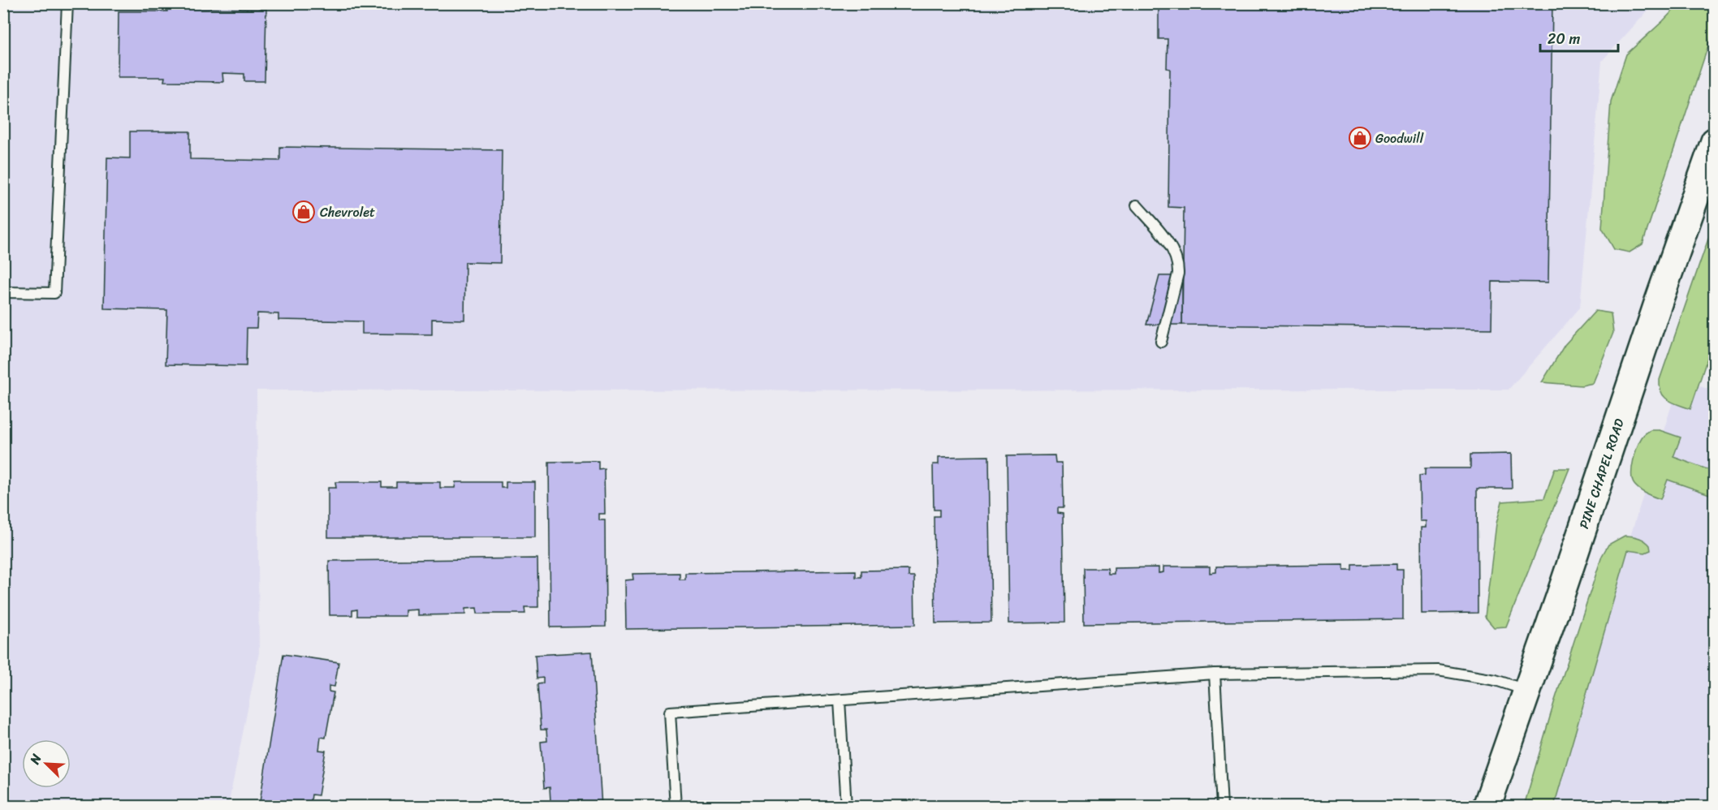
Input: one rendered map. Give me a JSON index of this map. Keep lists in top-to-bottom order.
{
  "streets": {
    "street": ["PINE CHAPEL ROAD"]
  },
  "places": {
    "shop": ["Goodwill", "Chevrolet"]
  },
  "scale_bar": "20 m",
  "north": "top left"
}
